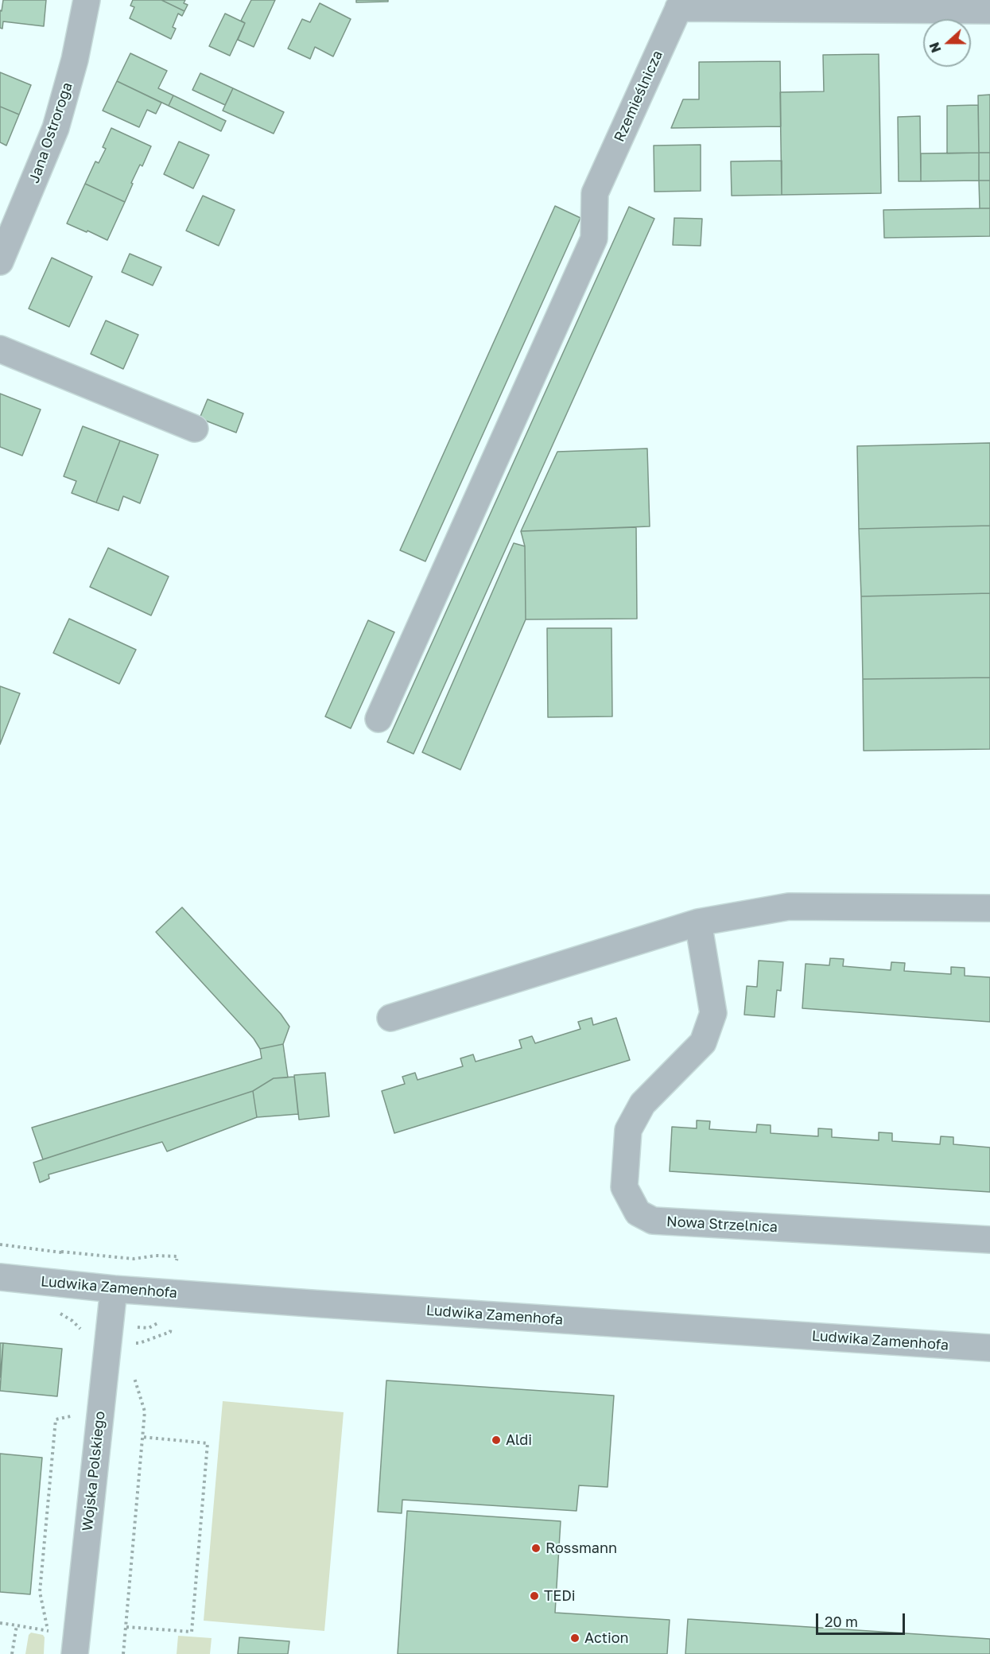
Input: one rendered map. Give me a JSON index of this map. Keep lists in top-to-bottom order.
{
  "streets": {
    "street": [
      "Rzemieślnicza",
      "Jana Ostroroga",
      "Nowa Strzelnica",
      "Ludwika Zamenhofa",
      "Wojska Polskiego"
    ]
  },
  "crossings": [
    ["Ludwika Zamenhofa", "Wojska Polskiego"]
  ],
  "places": [
    "Aldi",
    "Rossmann",
    "TEDi",
    "Action"
  ],
  "scale_bar": "20 m",
  "north": "left"
}
